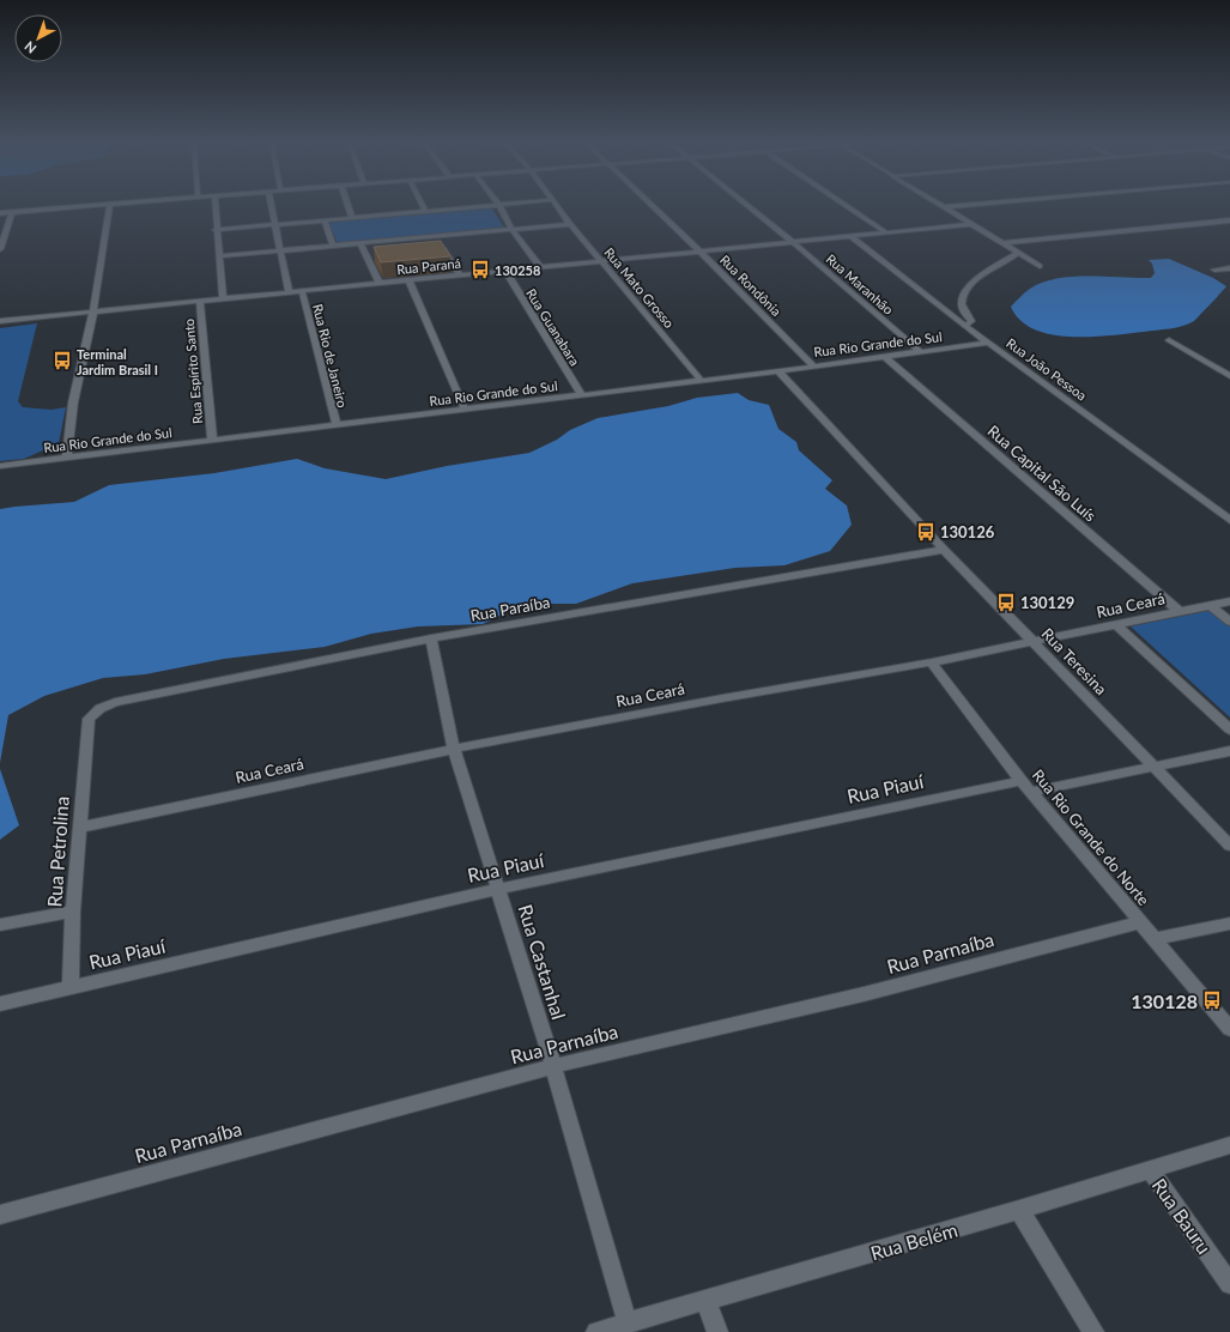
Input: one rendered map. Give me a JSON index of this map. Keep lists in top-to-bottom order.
{
  "streets": {
    "street": [
      "Rua Paraná",
      "Rua Maranhão",
      "Rua Rondônia",
      "Rua Mato Grosso",
      "Rua Guanabara",
      "Rua Rio Grande do Sul",
      "Rua Rio de Janeiro",
      "Rua João Pessoa",
      "Rua Espírito Santo",
      "Rua Capital São Luís",
      "Rua Ceará",
      "Rua Paraíba",
      "Rua Teresina",
      "Rua Piauí",
      "Rua Rio Grande do Norte",
      "Rua Petrolina",
      "Rua Parnaíba",
      "Rua Castanhal",
      "Rua Bauru",
      "Rua Belém"
    ]
  },
  "crossings": [
    ["Rua Paraná", "Rua Maranhão"],
    ["Rua Paraná", "Rua Rondônia"],
    ["Rua Paraná", "Rua Mato Grosso"],
    ["Rua Paraná", "Rua Guanabara"],
    ["Rua Paraná", "Rua Rio de Janeiro"],
    ["Rua Paraná", "Rua João Pessoa"],
    ["Rua Paraná", "Rua Espírito Santo"],
    ["Rua Maranhão", "Rua Rio Grande do Sul"],
    ["Rua Rondônia", "Rua Rio Grande do Sul"],
    ["Rua Mato Grosso", "Rua Rio Grande do Sul"],
    ["Rua Guanabara", "Rua Rio Grande do Sul"],
    ["Rua Rio Grande do Sul", "Rua Rio de Janeiro"],
    ["Rua Rio Grande do Sul", "Rua João Pessoa"],
    ["Rua Rio Grande do Sul", "Rua Espírito Santo"],
    ["Rua Rio Grande do Sul", "Rua Capital São Luís"],
    ["Rua Rio Grande do Sul", "Rua Teresina"],
    ["Rua Capital São Luís", "Rua Ceará"],
    ["Rua Ceará", "Rua Teresina"],
    ["Rua Ceará", "Rua Rio Grande do Norte"],
    ["Rua Ceará", "Rua Petrolina"],
    ["Rua Ceará", "Rua Castanhal"],
    ["Rua Paraíba", "Rua Teresina"],
    ["Rua Paraíba", "Rua Petrolina"],
    ["Rua Paraíba", "Rua Castanhal"],
    ["Rua Piauí", "Rua Rio Grande do Norte"],
    ["Rua Piauí", "Rua Petrolina"],
    ["Rua Piauí", "Rua Castanhal"],
    ["Rua Rio Grande do Norte", "Rua Parnaíba"],
    ["Rua Parnaíba", "Rua Castanhal"],
    ["Rua Castanhal", "Rua Belém"],
    ["Rua Bauru", "Rua Belém"]
  ],
  "places": {
    "bus stop": [
      "130258",
      "Terminal Jardim Brasil I",
      "130126",
      "130129",
      "130128"
    ]
  },
  "north": "bottom left"
}
